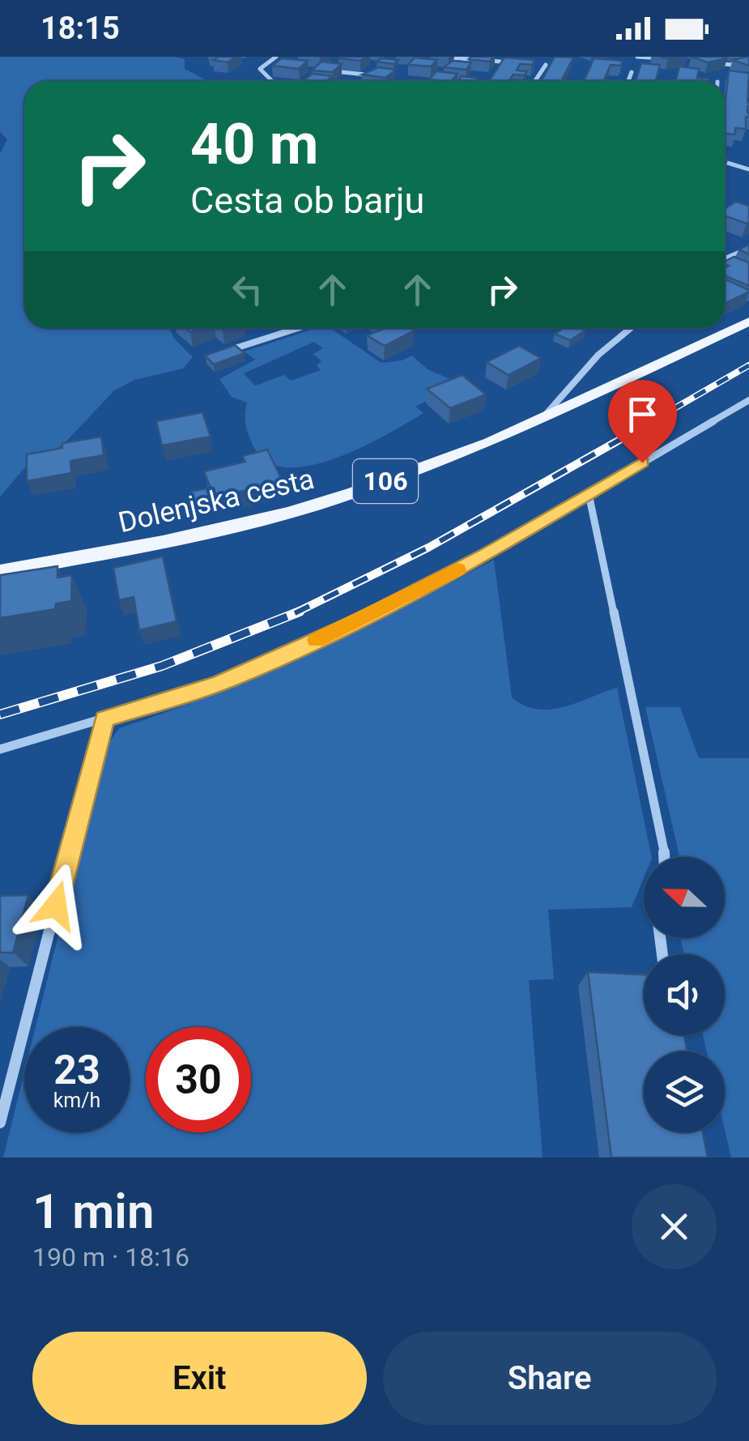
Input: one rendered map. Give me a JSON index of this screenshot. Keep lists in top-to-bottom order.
{
  "streets": {
    "main road": ["106", "Dolenjska cesta"]
  },
  "north": "left",
  "page": {
    "status": "18:15",
    "turn": ["40 m", "Cesta ob barju"],
    "speed": "23 km/h",
    "limit": "30",
    "heading": ["1 min", "190 m · 18:16"],
    "buttons": ["Exit", "Share"]
  }
}
